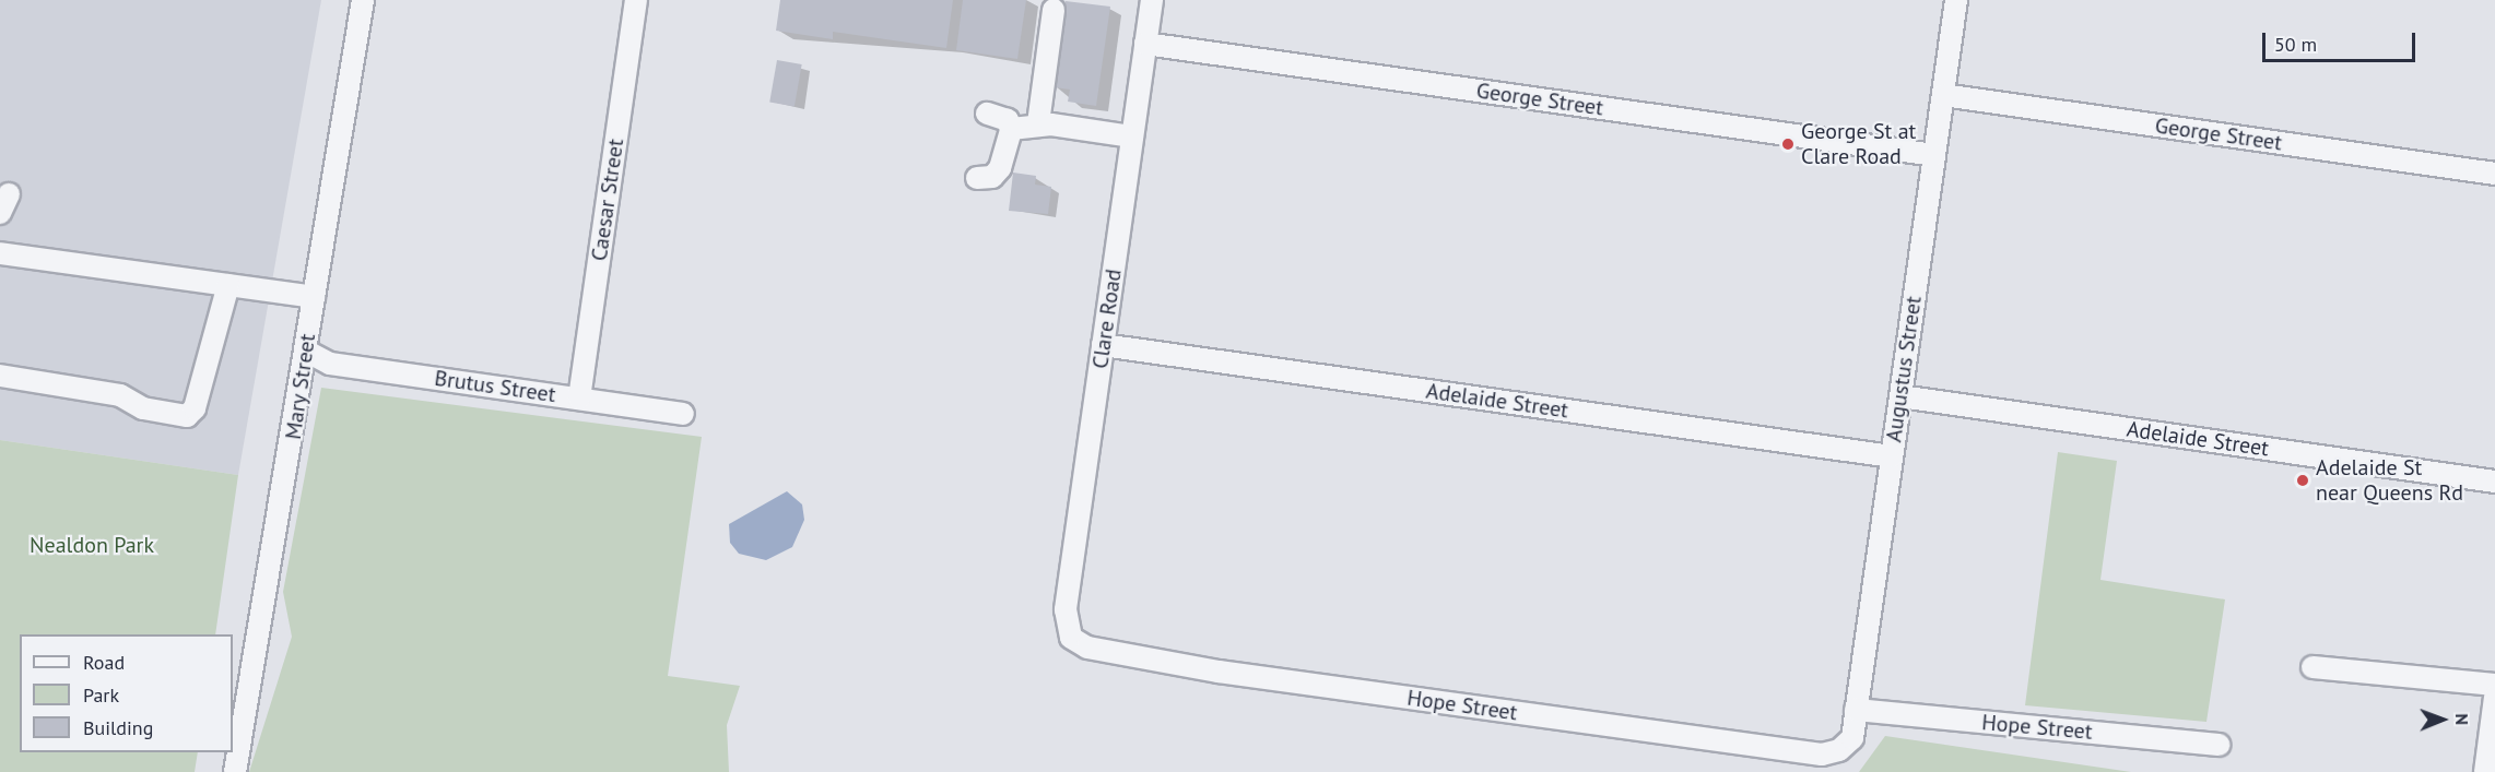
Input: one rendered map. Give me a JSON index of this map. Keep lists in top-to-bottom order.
{
  "streets": {
    "street": [
      "George Street",
      "Caesar Street",
      "Clare Road",
      "Augustus Street",
      "Mary Street",
      "Brutus Street",
      "Adelaide Street",
      "Hope Street"
    ]
  },
  "crossings": [
    ["George Street", "Clare Road"],
    ["George Street", "Augustus Street"],
    ["Caesar Street", "Brutus Street"],
    ["Clare Road", "Adelaide Street"],
    ["Clare Road", "Hope Street"],
    ["Augustus Street", "Adelaide Street"],
    ["Augustus Street", "Hope Street"],
    ["Mary Street", "Brutus Street"]
  ],
  "parks": ["Nealdon Park"],
  "places": ["George St at Clare Road", "Adelaide St near Queens Rd"],
  "legend": ["Road", "Park", "Building"],
  "scale_bar": "50 m",
  "north": "right"
}
